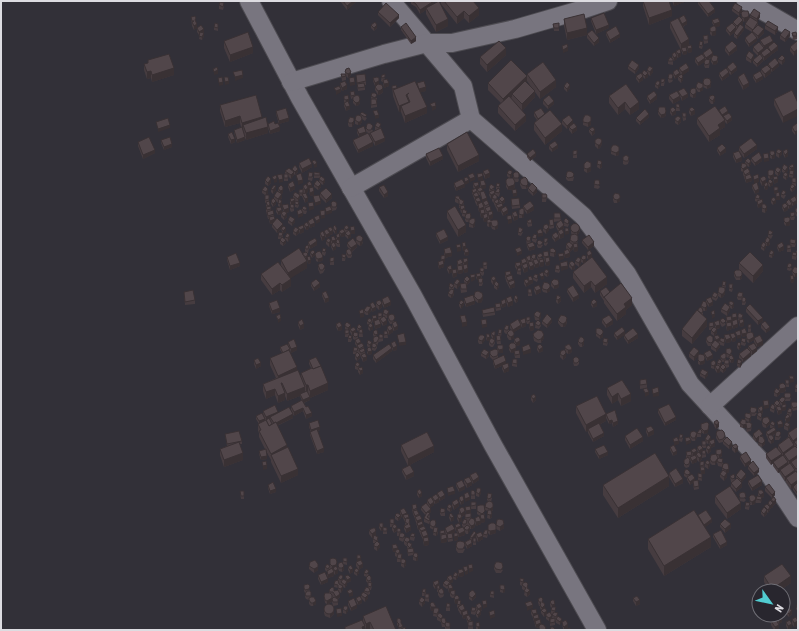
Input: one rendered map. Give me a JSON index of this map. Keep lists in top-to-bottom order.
{
  "north": "bottom right"
}
